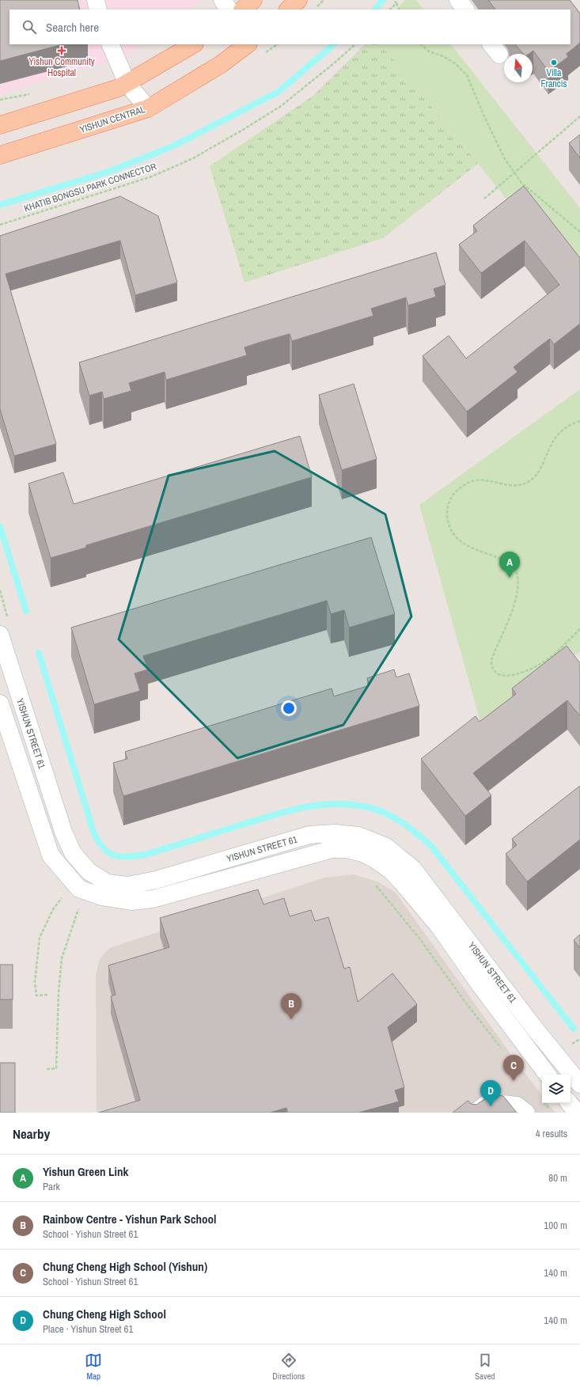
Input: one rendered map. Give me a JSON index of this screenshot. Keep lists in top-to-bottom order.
{
  "streets": {
    "main road": ["YISHUN CENTRAL"],
    "street": ["YISHUN STREET 61"],
    "path": ["KHATIB BONGSU PARK CONNECTOR"]
  },
  "places": {
    "health": ["Yishun Community Hospital"],
    "other": ["Villa Francis"]
  },
  "north": "top",
  "page": {
    "search": "Search here",
    "pins": [
      "A",
      "B",
      "C",
      "D"
    ],
    "heading": ["Nearby", "4 results"],
    "list": [
      {
        "mark": "A",
        "name": "Yishun Green Link",
        "note": "Park",
        "value": "80 m"
      },
      {
        "mark": "B",
        "name": "Rainbow Centre - Yishun Park School",
        "note": "School · Yishun Street 61",
        "value": "100 m"
      },
      {
        "mark": "C",
        "name": "Chung Cheng High School (Yishun)",
        "note": "School · Yishun Street 61",
        "value": "140 m"
      },
      {
        "mark": "D",
        "name": "Chung Cheng High School",
        "note": "Place · Yishun Street 61",
        "value": "140 m"
      }
    ],
    "nav": ["Map", "Directions", "Saved"]
  }
}
